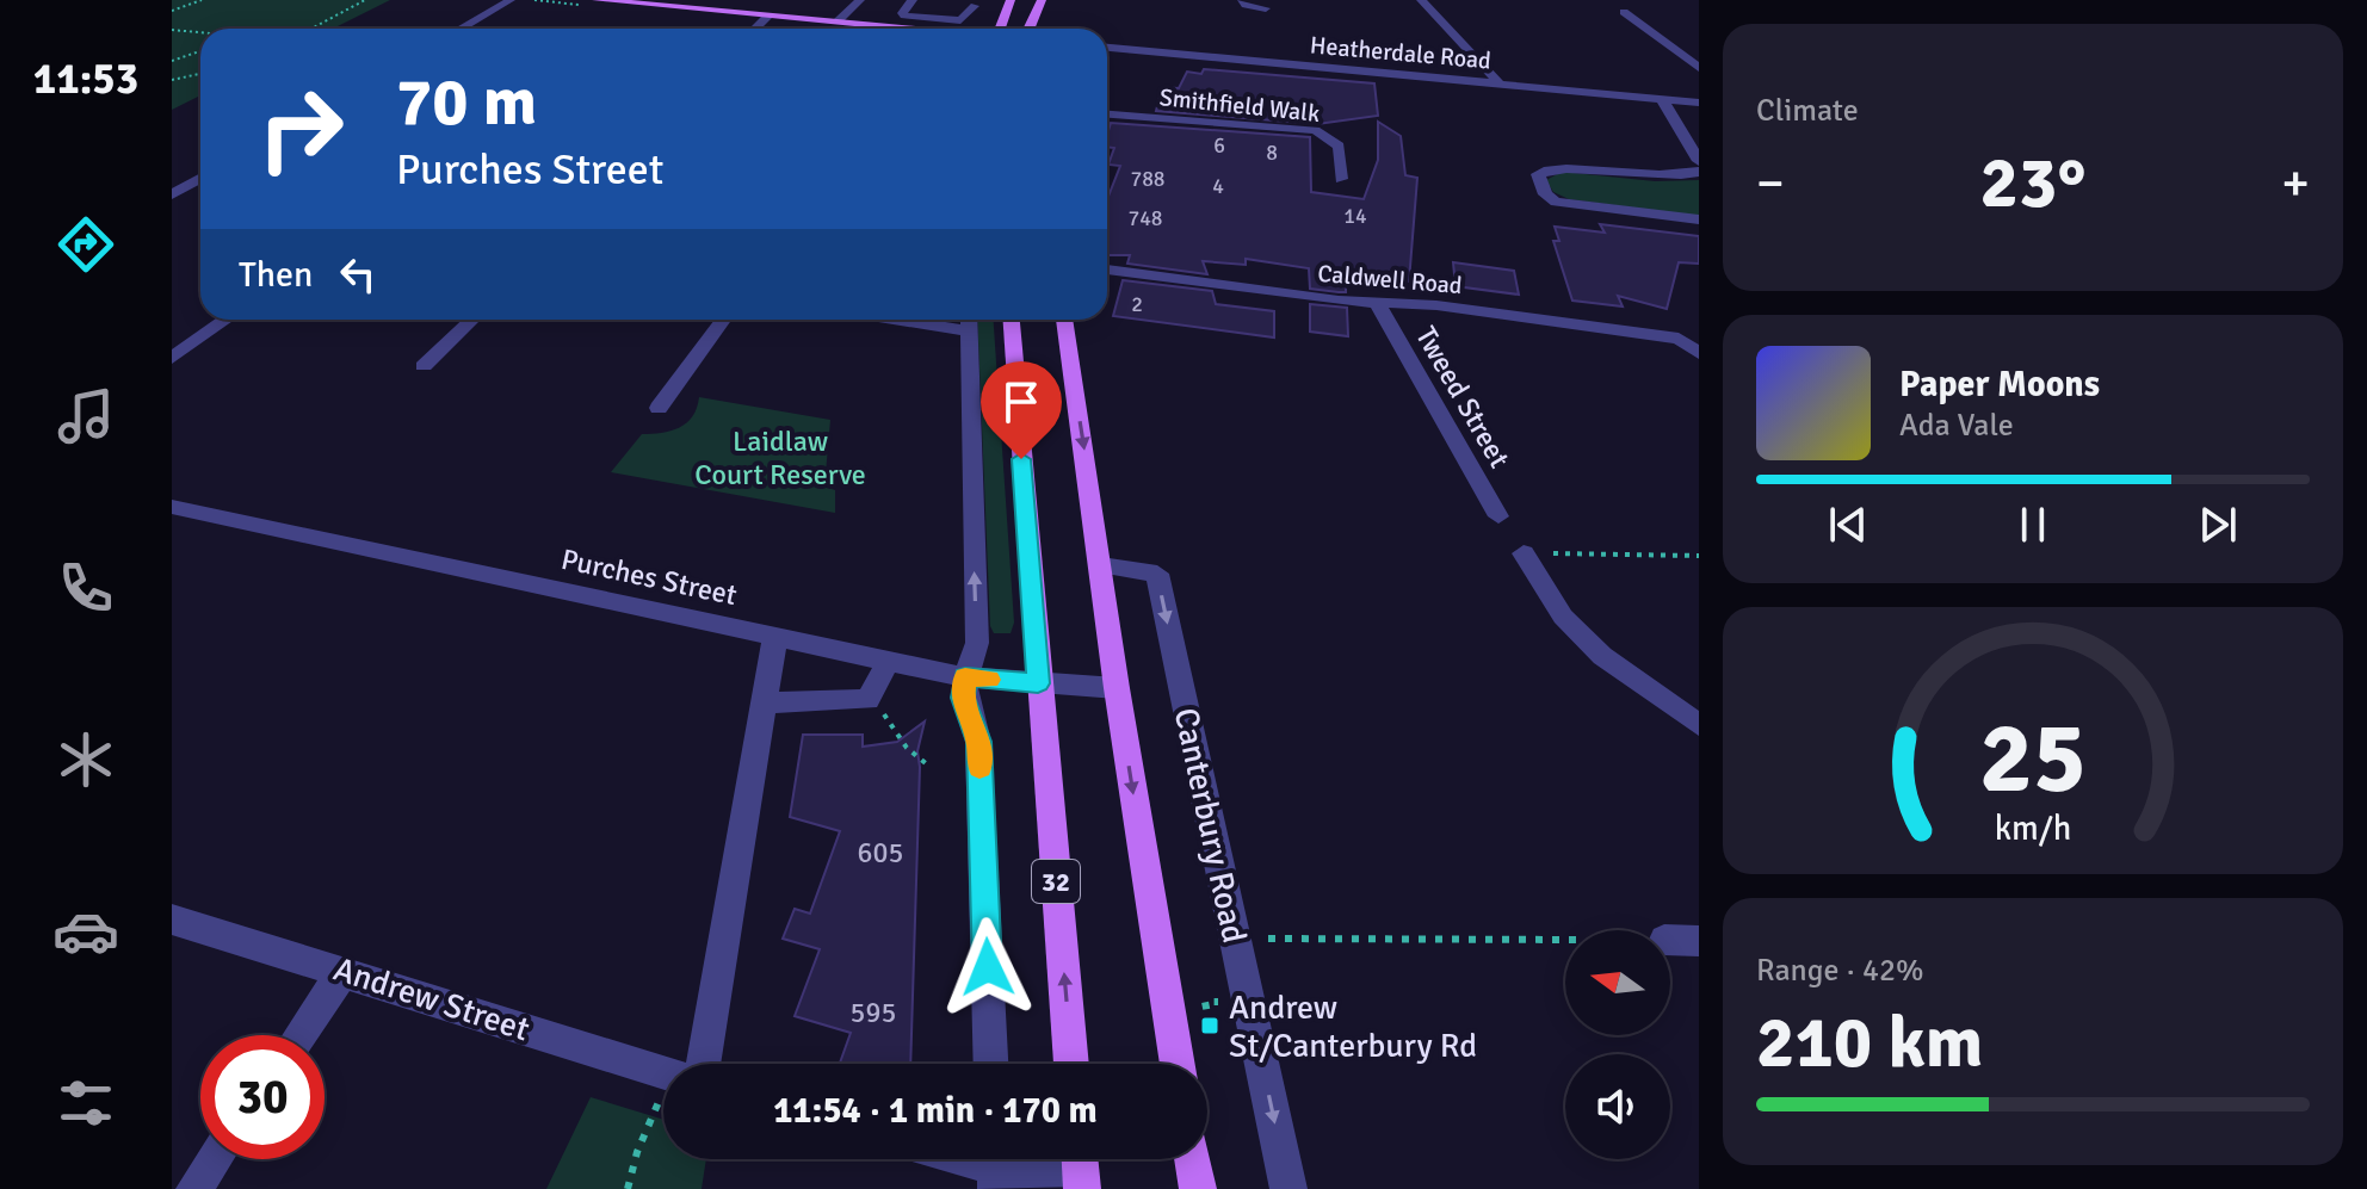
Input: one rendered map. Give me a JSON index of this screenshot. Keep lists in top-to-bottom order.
{
  "streets": {
    "main road": ["32"],
    "street": [
      "Heatherdale Road",
      "Smithfield Walk",
      "Caldwell Road",
      "Tweed Street",
      "Purches Street",
      "Canterbury Road",
      "Andrew Street"
    ]
  },
  "crossings": [
    ["Caldwell Road", "Tweed Street"],
    ["Purches Street", "32"]
  ],
  "one_way": ["Canterbury Road"],
  "parks": ["Laidlaw Court Reserve"],
  "places": {
    "transit": ["Andrew St/Canterbury Rd"]
  },
  "house_numbers": [
    "6",
    "8",
    "788",
    "4",
    "14",
    "748",
    "2",
    "605",
    "595"
  ],
  "north": "left",
  "page": {
    "tabs": "11:53",
    "tile": [
      "Climate",
      ["Range · 42%", "210 km"]
    ],
    "turn": ["70 m", "Purches Street"],
    "heat": ["−", "23°", "+"],
    "then": "Then",
    "song": ["Paper Moons", "Ada Vale"],
    "limit": "30",
    "trip": "11:54 · 1 min · 170 m",
    "gauge": ["25", "km/h"]
  }
}
